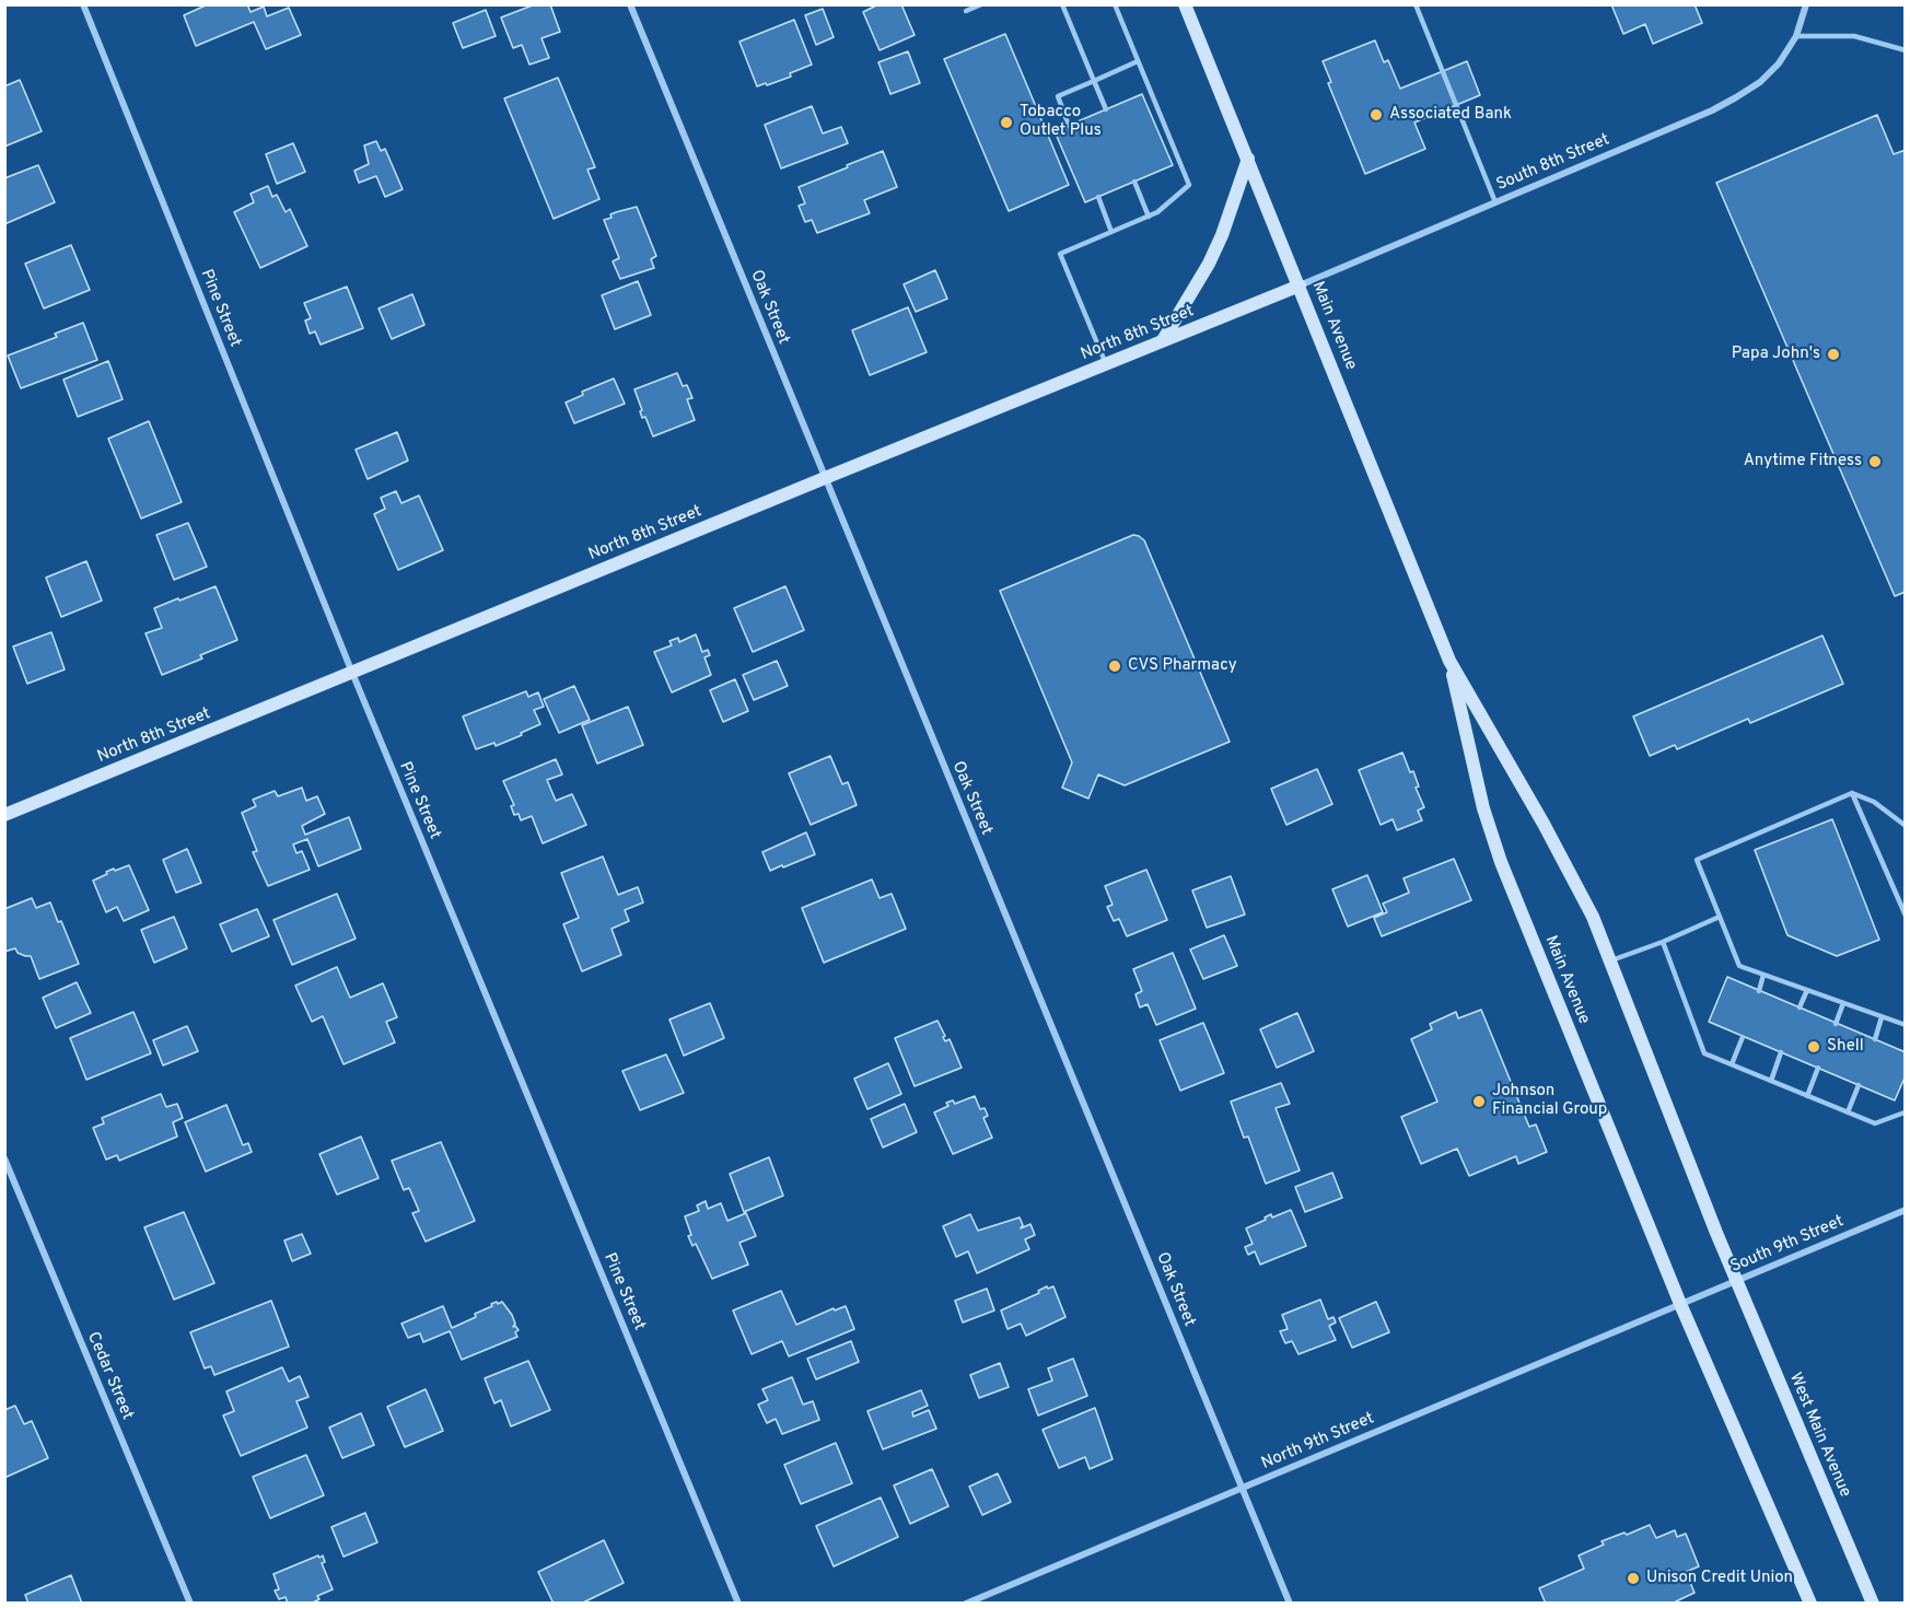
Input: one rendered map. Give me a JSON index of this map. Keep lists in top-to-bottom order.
{
  "streets": {
    "main road": ["Main Avenue", "North 8th Street", "West Main Avenue"],
    "street": [
      "South 8th Street",
      "Oak Street",
      "Pine Street",
      "South 9th Street",
      "Cedar Street",
      "North 9th Street"
    ]
  },
  "crossings": [
    ["South 8th Street", "Main Avenue"],
    ["South 8th Street", "North 8th Street"],
    ["Oak Street", "North 8th Street"],
    ["Oak Street", "North 9th Street"],
    ["Pine Street", "North 8th Street"],
    ["Main Avenue", "North 8th Street"],
    ["Main Avenue", "South 9th Street"],
    ["Main Avenue", "West Main Avenue"],
    ["Main Avenue", "North 9th Street"],
    ["South 9th Street", "West Main Avenue"],
    ["South 9th Street", "North 9th Street"]
  ],
  "places": [
    "Associated Bank",
    "Tobacco Outlet Plus",
    "Papa John's",
    "Anytime Fitness",
    "CVS Pharmacy",
    "Shell",
    "Johnson Financial Group",
    "Unison Credit Union"
  ]
}
